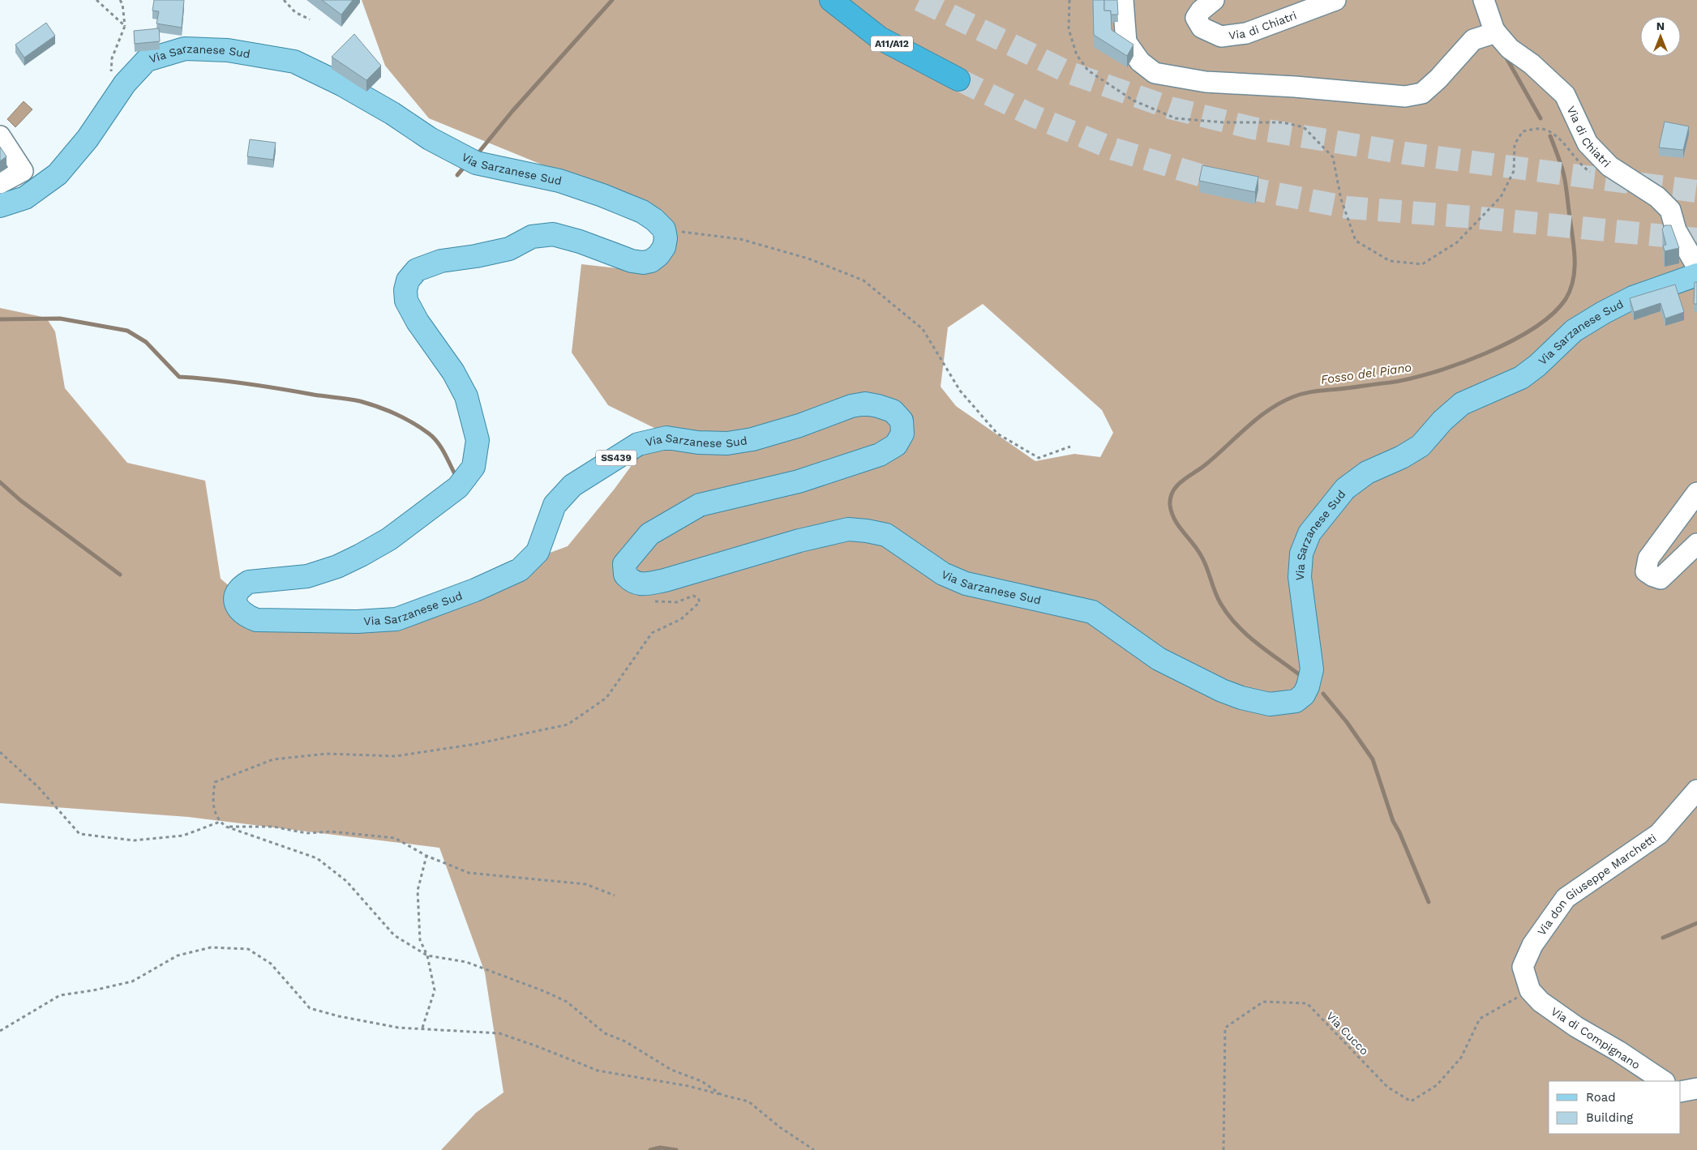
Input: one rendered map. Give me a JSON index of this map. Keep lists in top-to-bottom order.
{
  "streets": {
    "highway": ["A11/A12"],
    "main road": ["Via Sarzanese Sud", "SS439"],
    "street": ["Via di Chiatri", "Via don Giuseppe Marchetti", "Via di Compignano"],
    "path": ["Via Cucco"]
  },
  "crossings": [
    ["Via don Giuseppe Marchetti", "Via Cucco"],
    ["Via don Giuseppe Marchetti", "Via di Compignano"],
    ["Via Cucco", "Via di Compignano"]
  ],
  "water": ["Fosso del Piano"],
  "legend": ["Road", "Building"],
  "north": "top"
}
